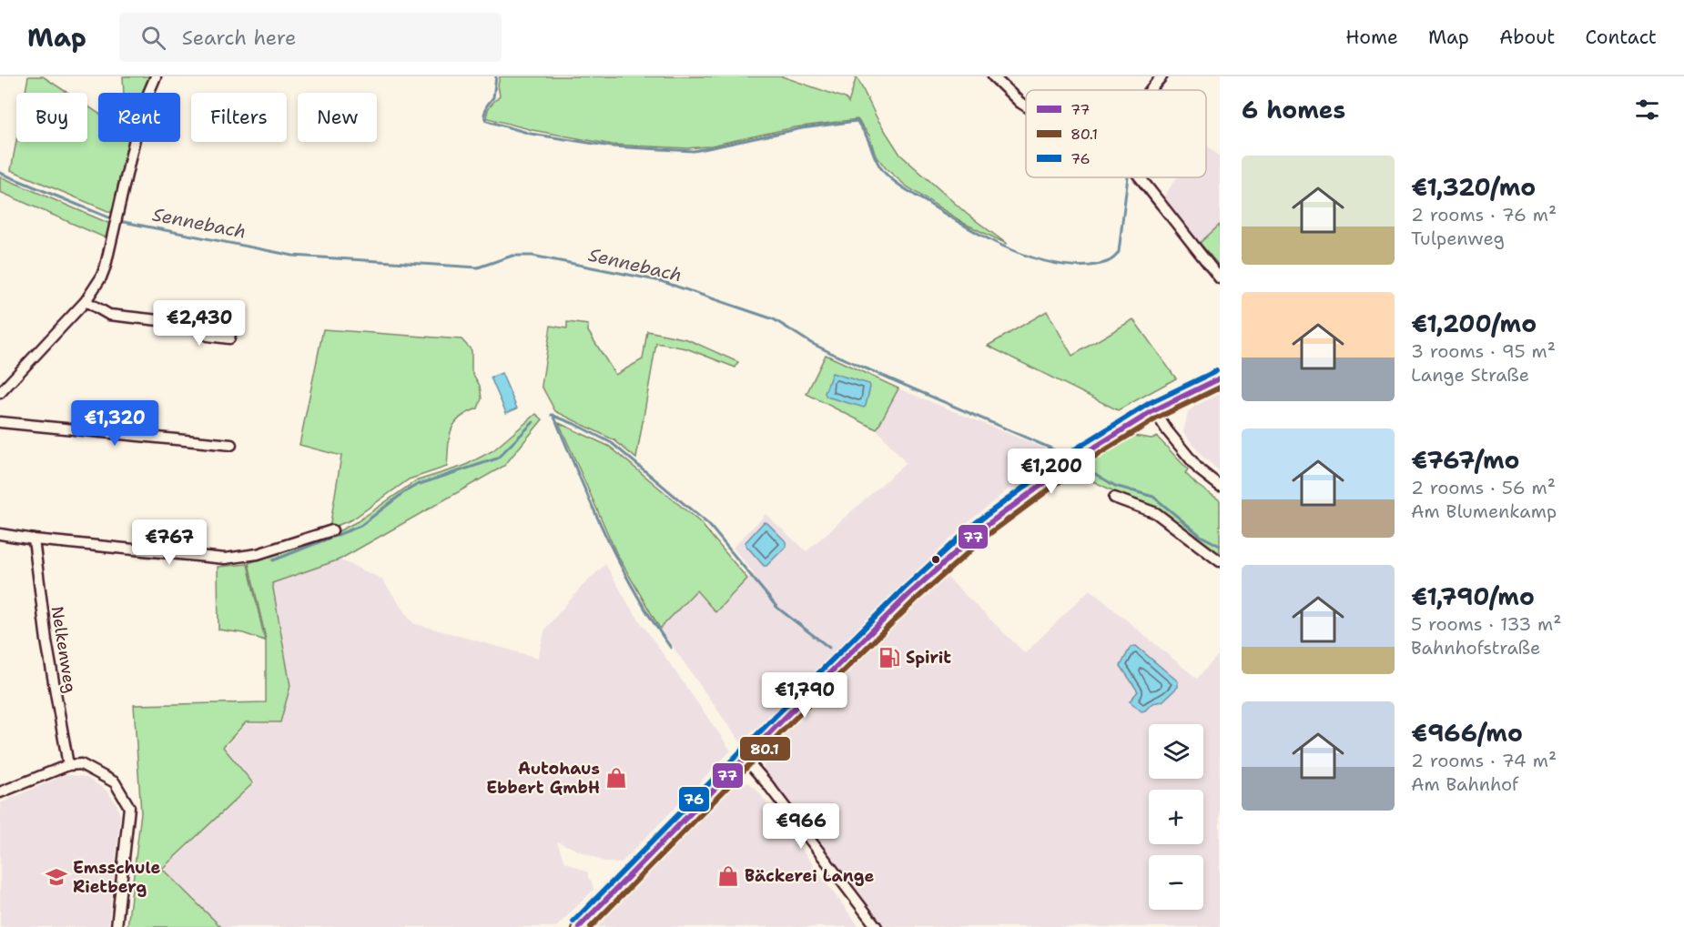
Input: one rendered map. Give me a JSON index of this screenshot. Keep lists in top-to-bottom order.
{
  "streets": {
    "street": ["Nelkenweg"]
  },
  "water": ["Sennebach"],
  "places": {
    "fuel station": ["Spirit"],
    "shop": ["Autohaus Ebbert GmbH", "Bäckerei Lange"],
    "school or university": ["Emsschule Rietberg"]
  },
  "lines": ["transit line 76", "transit line 77", "transit line 80.1"],
  "legend": ["77", "80.1", "76"],
  "page": {
    "header": "Map",
    "search": "Search here",
    "nav": [
      "Home",
      "Map",
      "About",
      "Contact"
    ],
    "heading": "6 homes",
    "chip": [
      "Buy",
      "Rent",
      "Filters",
      "New"
    ],
    "list": [
      {
        "name": "€1,320/mo",
        "note": "2 rooms · 76 m² · Tulpenweg"
      },
      {
        "name": "€1,200/mo",
        "note": "3 rooms · 95 m² · Lange Straße"
      },
      {
        "name": "€767/mo",
        "note": "2 rooms · 56 m² · Am Blumenkamp"
      },
      {
        "name": "€1,790/mo",
        "note": "5 rooms · 133 m² · Bahnhofstraße"
      },
      {
        "name": "€966/mo",
        "note": "2 rooms · 74 m² · Am Bahnhof"
      }
    ],
    "price": [
      "€2,430",
      "€1,320",
      "€1,200",
      "€767",
      "€1,790",
      "€966"
    ],
    "map_buttons": ["+", "−"]
  }
}
